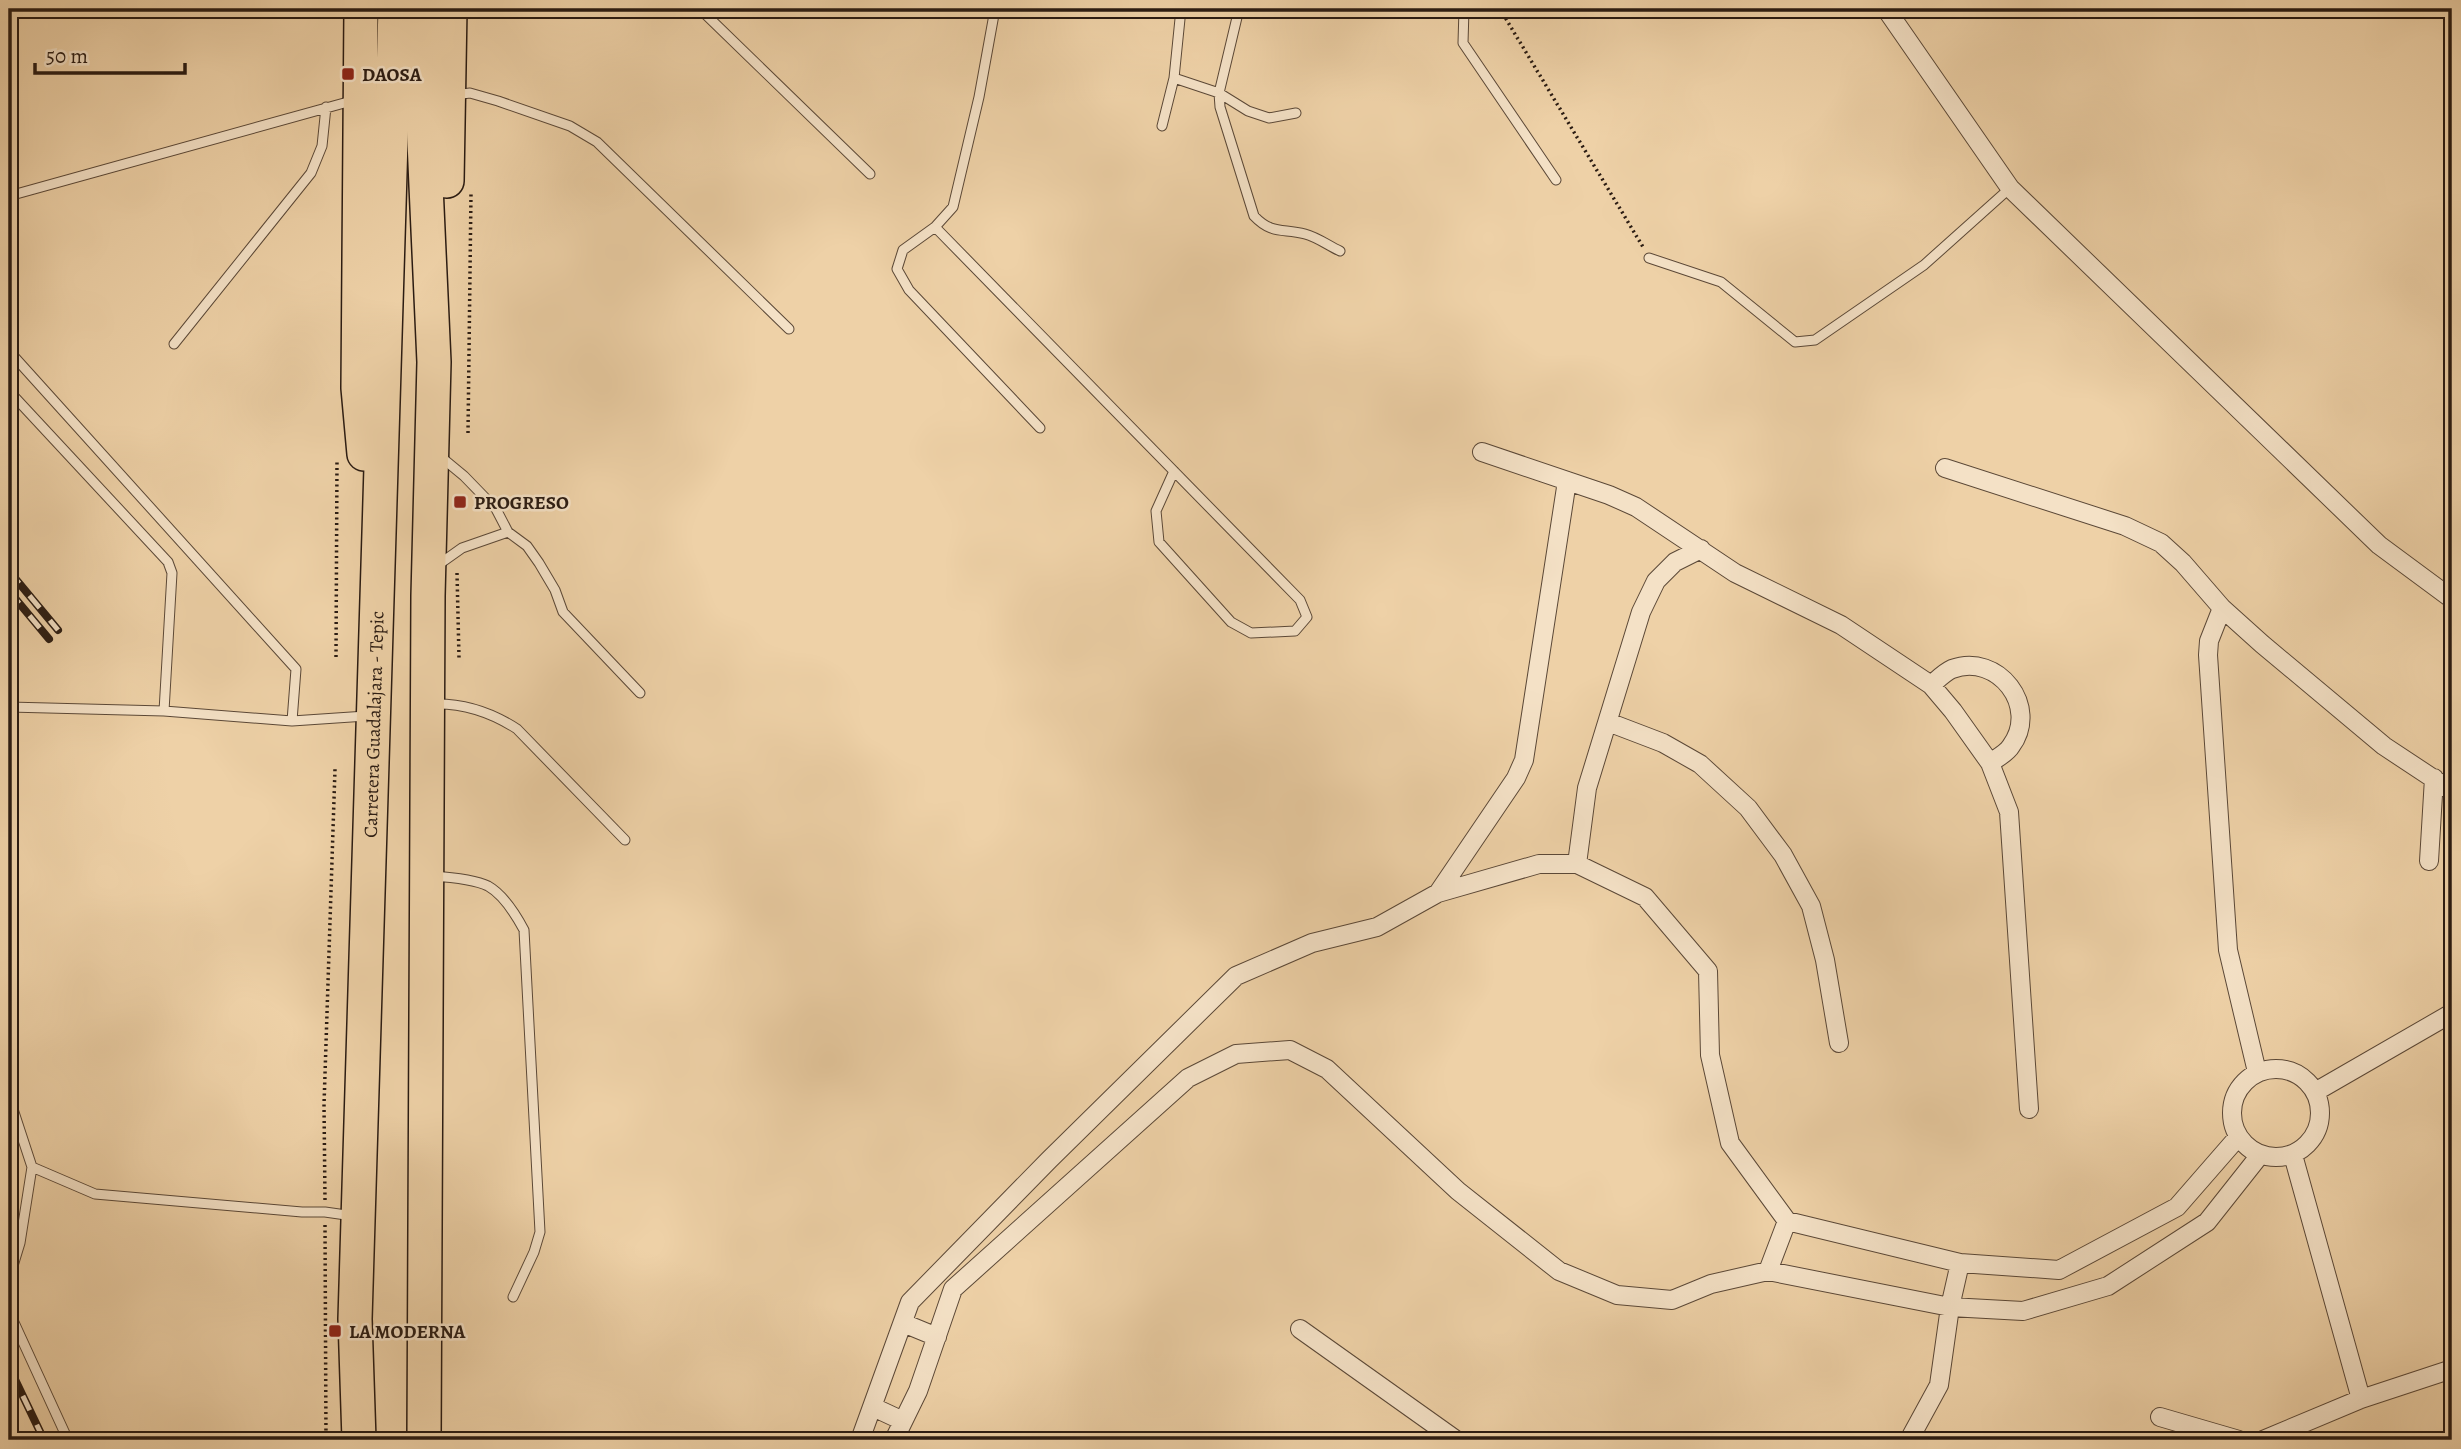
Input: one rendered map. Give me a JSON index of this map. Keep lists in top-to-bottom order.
{
  "streets": {
    "highway": ["Carretera Guadalajara - Tepic"]
  },
  "places": {
    "transit": ["DAOSA", "PROGRESO", "LA MODERNA"]
  },
  "scale_bar": "50 m"
}
